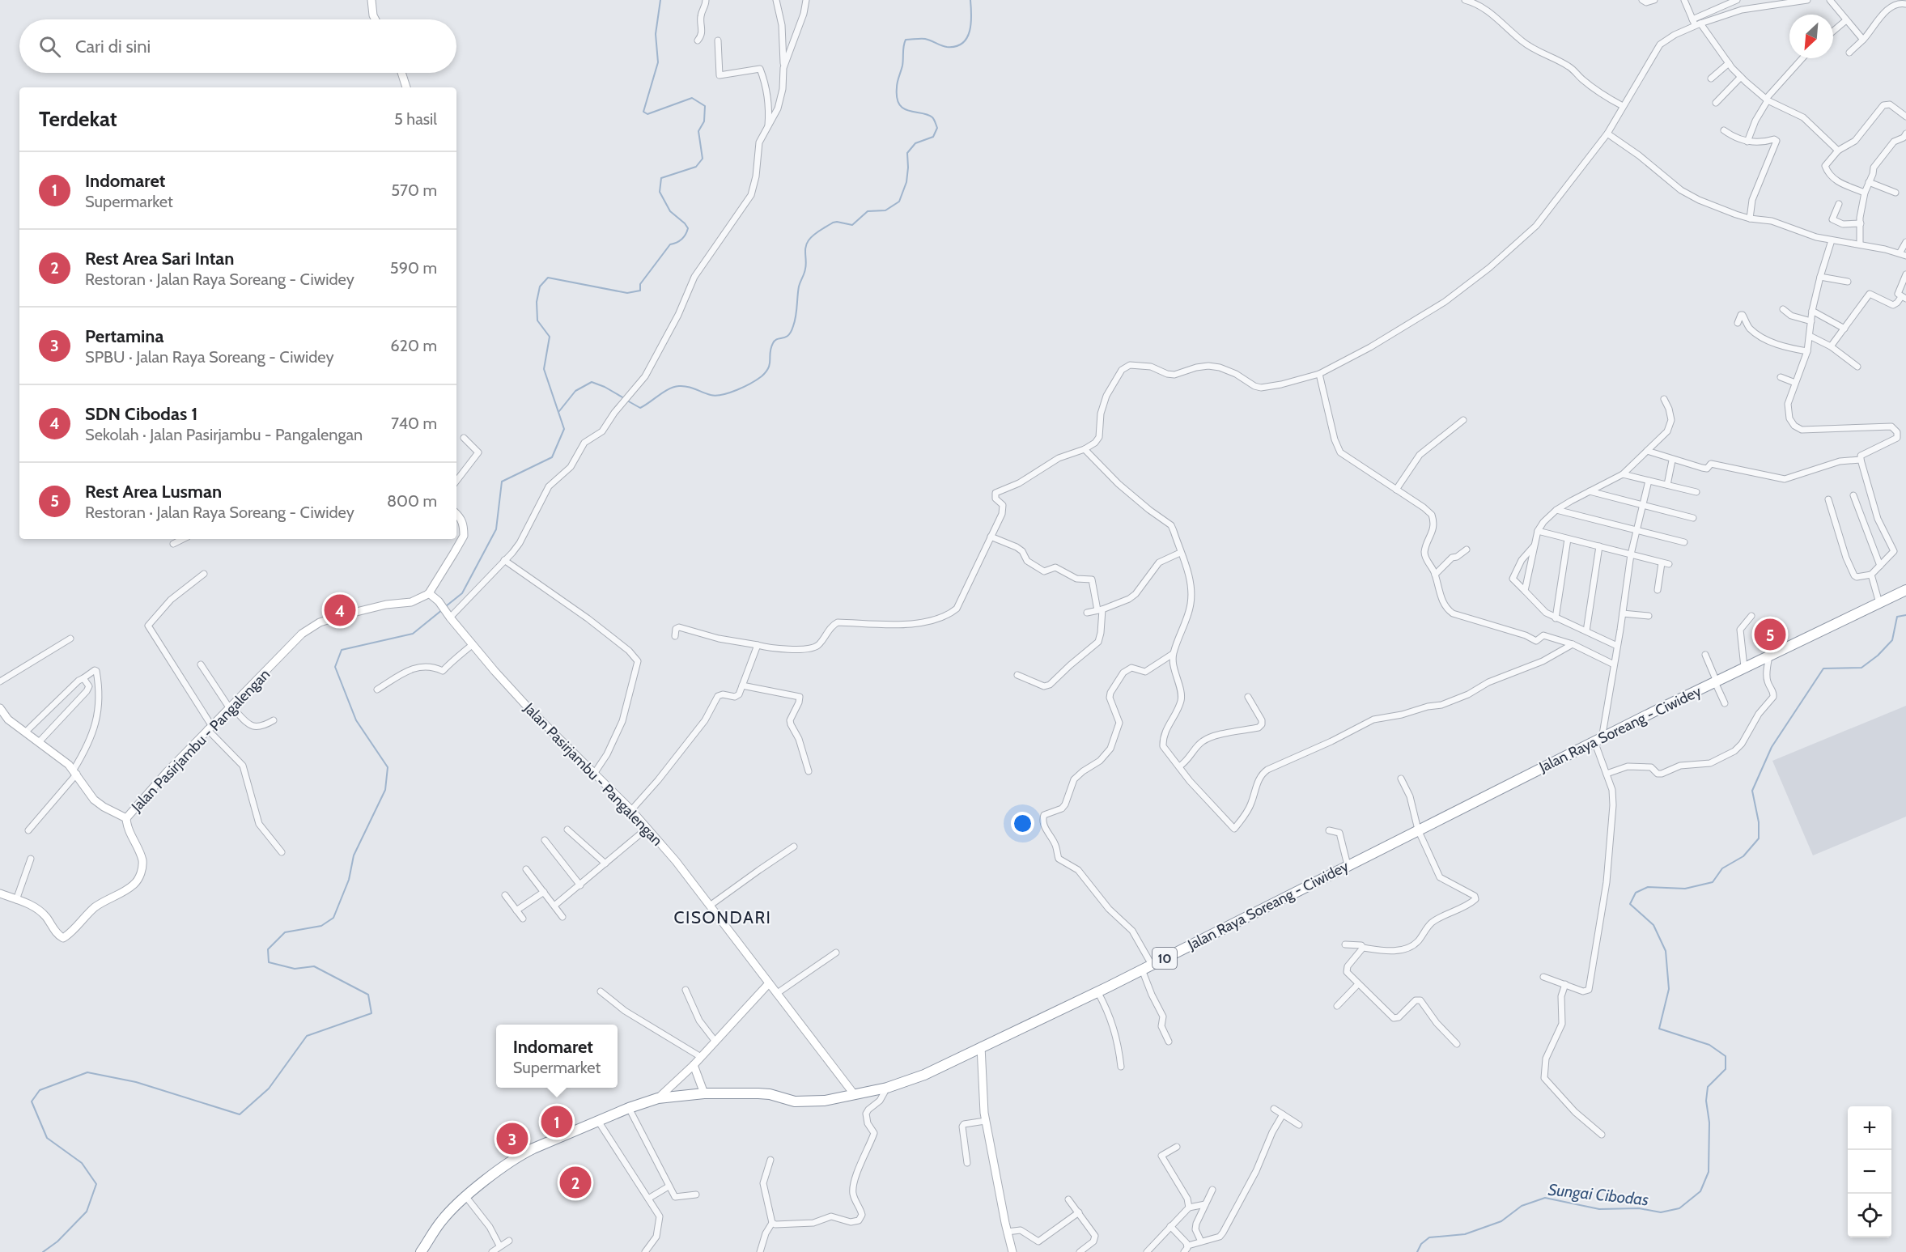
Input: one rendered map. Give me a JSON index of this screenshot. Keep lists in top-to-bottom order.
{
  "streets": {
    "highway": ["Jalan Raya Soreang - Ciwidey", "10"],
    "main road": ["Jalan Pasirjambu - Pangalengan"]
  },
  "crossings": [
    ["Jalan Raya Soreang - Ciwidey", "Jalan Pasirjambu - Pangalengan"]
  ],
  "districts": ["CISONDARI"],
  "water": ["Sungai Cibodas"],
  "north": "bottom left",
  "page": {
    "search": "Cari di sini",
    "heading": ["Terdekat", "5 hasil"],
    "list": [
      {
        "mark": "1",
        "name": "Indomaret",
        "note": "Supermarket",
        "value": "570 m"
      },
      {
        "mark": "2",
        "name": "Rest Area Sari Intan",
        "note": "Restoran · Jalan Raya Soreang - Ciwidey",
        "value": "590 m"
      },
      {
        "mark": "3",
        "name": "Pertamina",
        "note": "SPBU · Jalan Raya Soreang - Ciwidey",
        "value": "620 m"
      },
      {
        "mark": "4",
        "name": "SDN Cibodas 1",
        "note": "Sekolah · Jalan Pasirjambu - Pangalengan",
        "value": "740 m"
      },
      {
        "mark": "5",
        "name": "Rest Area Lusman",
        "note": "Restoran · Jalan Raya Soreang - Ciwidey",
        "value": "800 m"
      }
    ],
    "pins": [
      "4",
      "5",
      "1",
      "3",
      "2"
    ],
    "popup": ["Indomaret", "Supermarket"],
    "map_buttons": ["+", "−"]
  }
}
